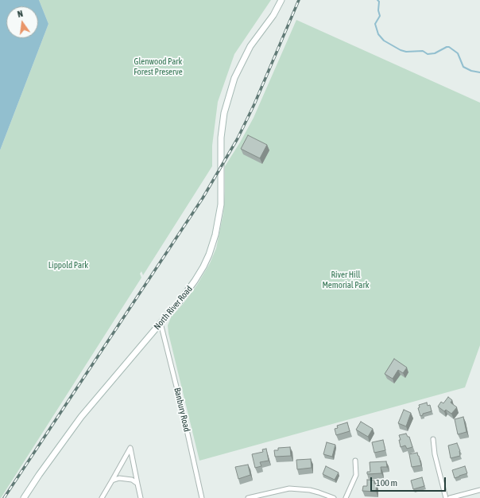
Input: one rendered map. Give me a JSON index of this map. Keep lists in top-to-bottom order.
{
  "streets": {
    "main road": ["North River Road"],
    "street": ["Banbury Road"]
  },
  "crossings": [
    ["North River Road", "Banbury Road"]
  ],
  "parks": ["Glenwood Park Forest Preserve", "Lippold Park", "River Hill Memorial Park"],
  "scale_bar": "100 m",
  "north": "top"
}
